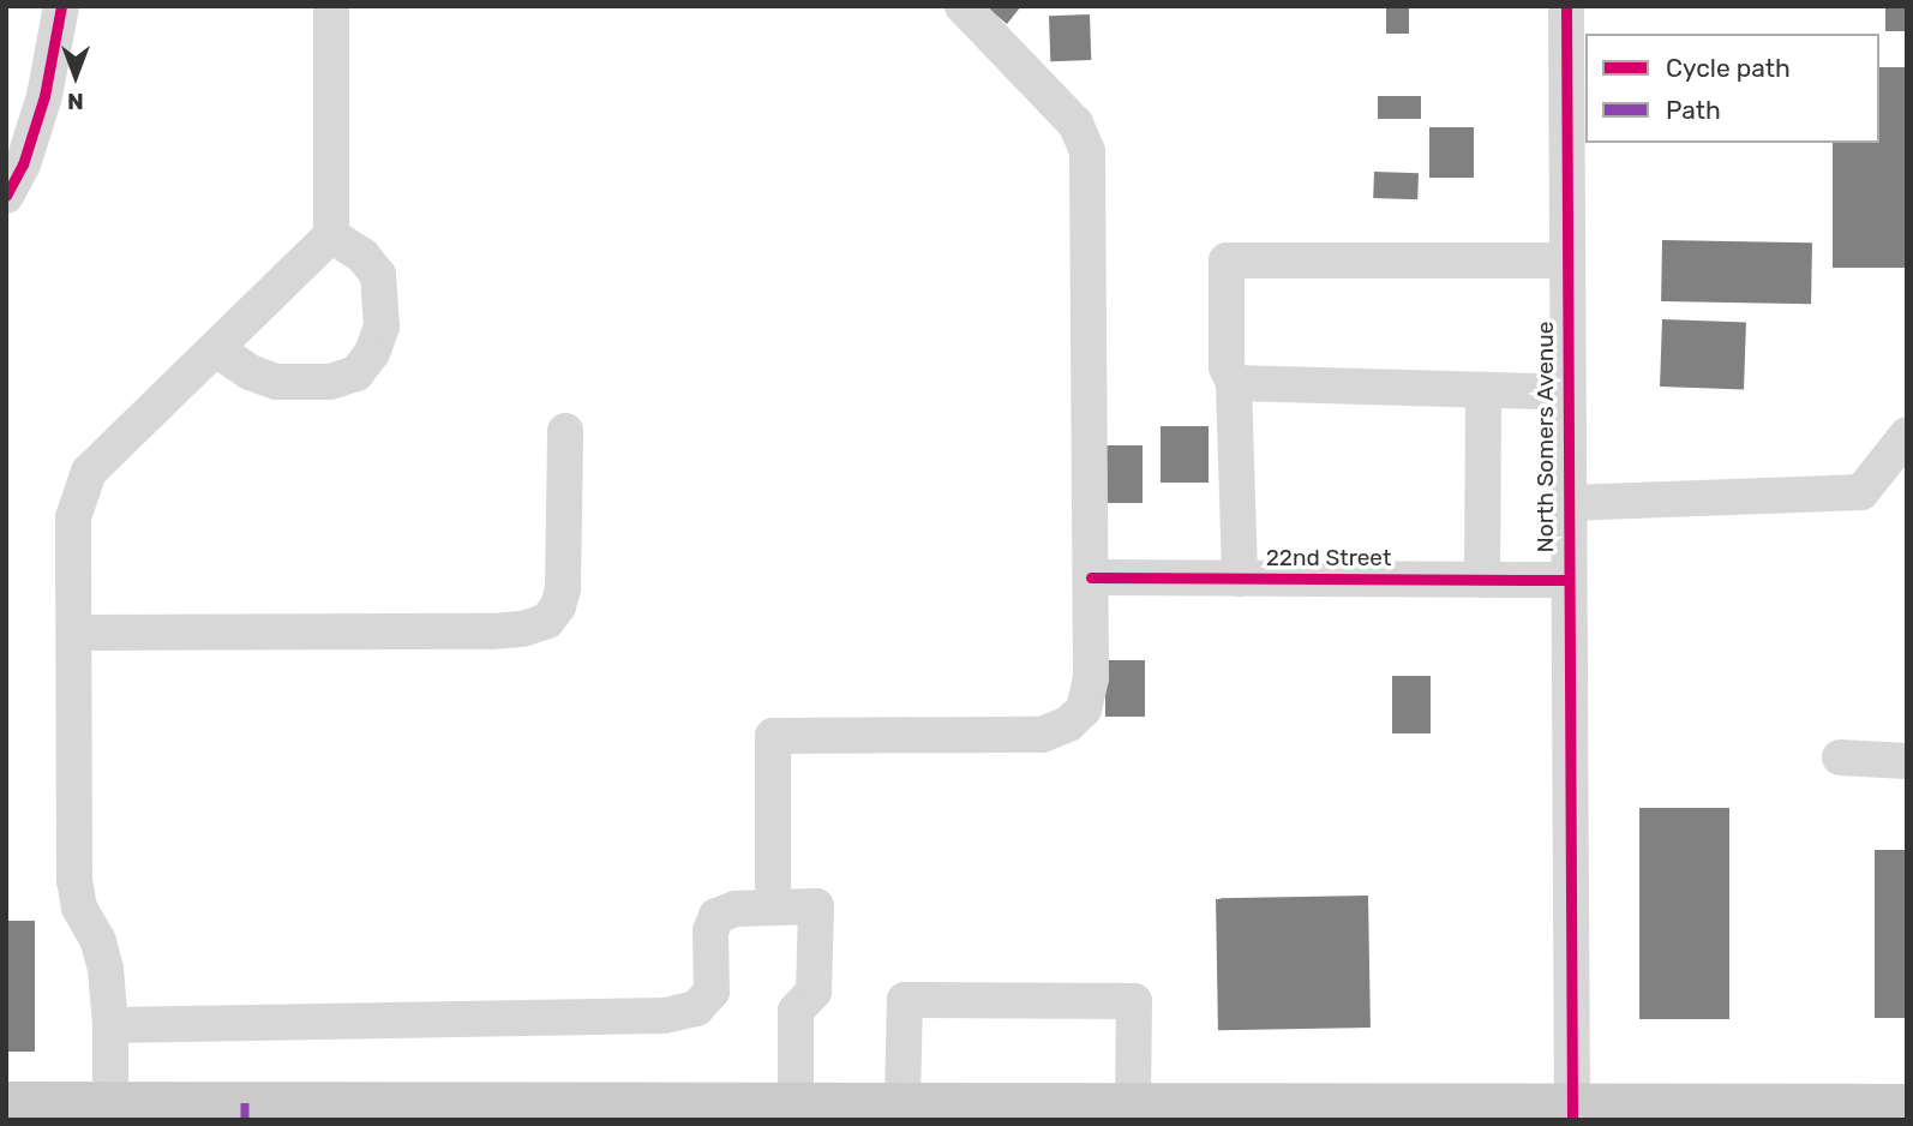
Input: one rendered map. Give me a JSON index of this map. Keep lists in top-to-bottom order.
{
  "streets": {
    "street": ["North Somers Avenue", "22nd Street"]
  },
  "crossings": [
    ["North Somers Avenue", "22nd Street"]
  ],
  "legend": ["Cycle path", "Path"],
  "north": "bottom"
}
